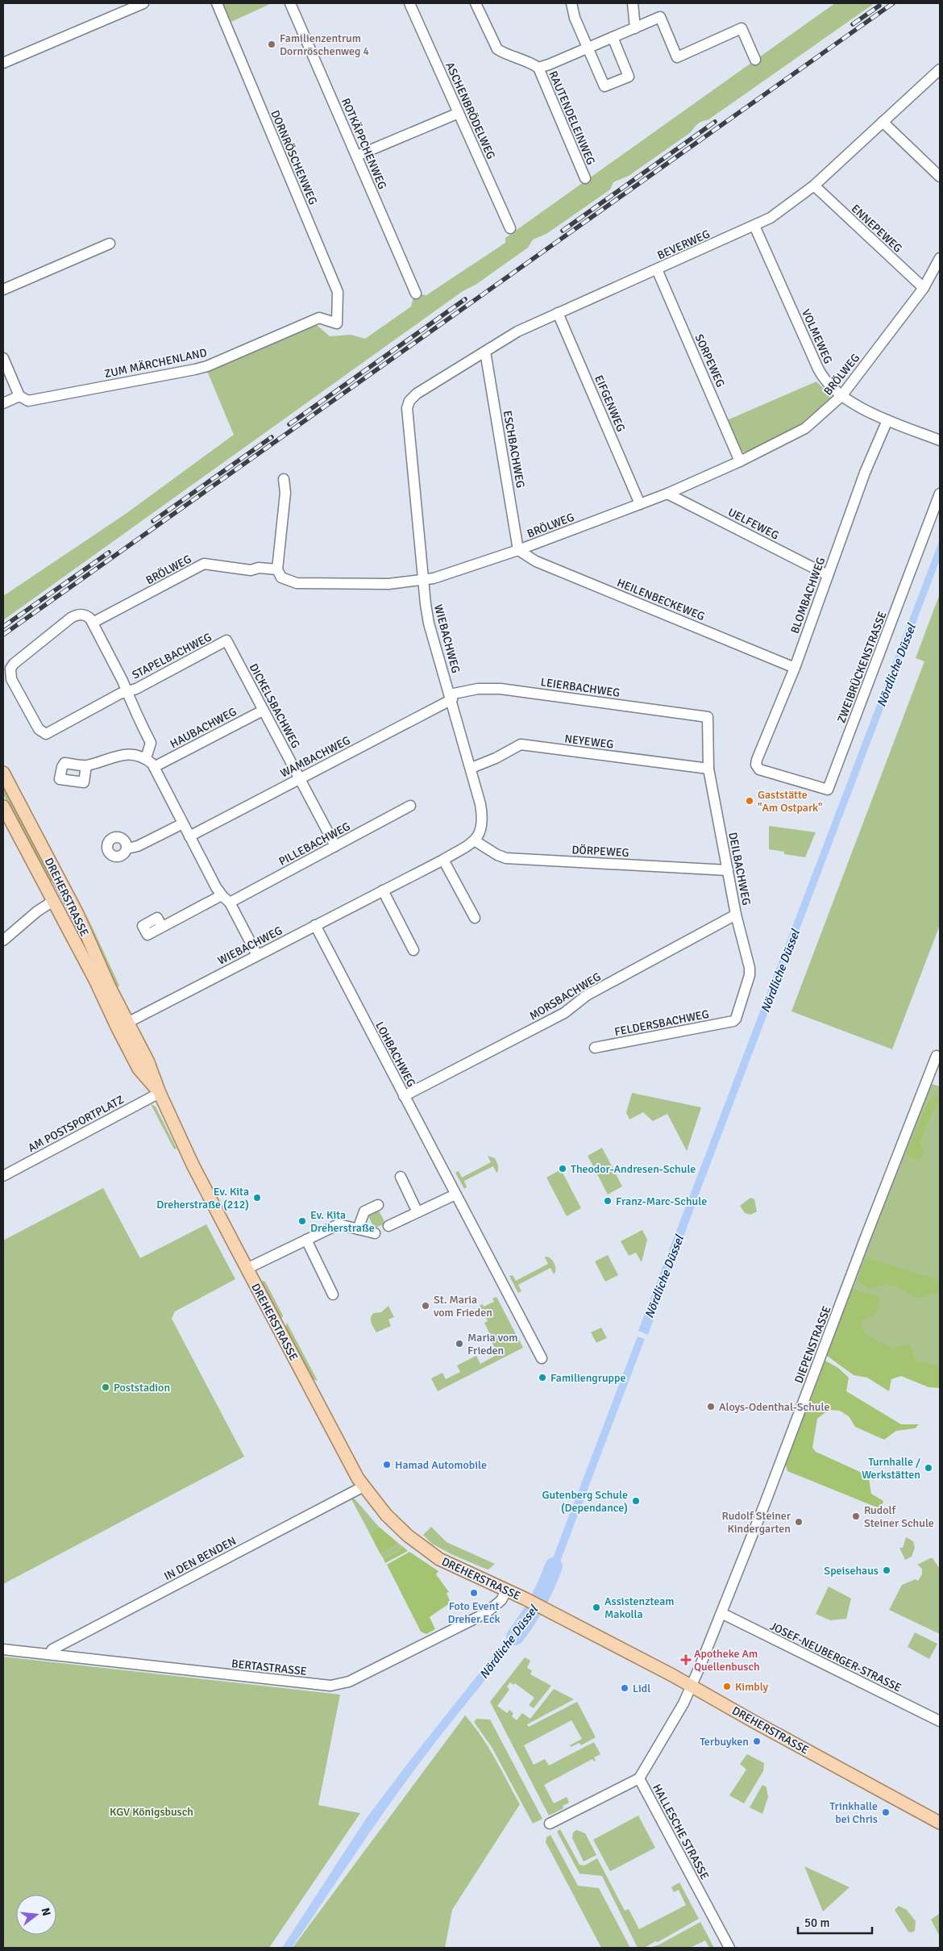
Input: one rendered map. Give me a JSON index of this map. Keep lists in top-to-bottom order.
{
  "streets": {
    "main road": ["DREHERSTRASSE"],
    "street": [
      "ASCHENBRÖDELWEG",
      "RAUTENDELEINWEG",
      "ROTKÄPPCHENWEG",
      "DORNRÖSCHENWEG",
      "ENNEPEWEG",
      "BEVERWEG",
      "VOLMEWEG",
      "SORPEWEG",
      "ZUM MÄRCHENLAND",
      "BRÖLWEG",
      "EIFGENWEG",
      "ESCHBACHWEG",
      "UELFEWEG",
      "BLOMBACHWEG",
      "HEILENBECKEWEG",
      "WIEBACHWEG",
      "STAPELBACHWEG",
      "ZWEIBRÜCKENSTRASSE",
      "LEIERBACHWEG",
      "DICKELSBACHWEG",
      "HAUBACHWEG",
      "NEYEWEG",
      "WAMBACHWEG",
      "PILLEBACHWEG",
      "DÖRPEWEG",
      "DEILBACHWEG",
      "MORSBACHWEG",
      "FELDERSBACHWEG",
      "LOHBACHWEG",
      "AM POSTSPORTPLATZ",
      "DIEPENSTRASSE",
      "IN DEN BENDEN",
      "JOSEF-NEUBERGER-STRASSE",
      "BERTASTRASSE",
      "HALLESCHE STRASSE"
    ]
  },
  "crossings": [
    ["DORNRÖSCHENWEG", "ZUM MÄRCHENLAND"],
    ["ENNEPEWEG", "BEVERWEG"],
    ["ENNEPEWEG", "BRÖLWEG"],
    ["BEVERWEG", "VOLMEWEG"],
    ["BEVERWEG", "SORPEWEG"],
    ["BEVERWEG", "EIFGENWEG"],
    ["BEVERWEG", "ESCHBACHWEG"],
    ["BEVERWEG", "WIEBACHWEG"],
    ["VOLMEWEG", "BRÖLWEG"],
    ["VOLMEWEG", "BLOMBACHWEG"],
    ["SORPEWEG", "BRÖLWEG"],
    ["BRÖLWEG", "EIFGENWEG"],
    ["BRÖLWEG", "ESCHBACHWEG"],
    ["BRÖLWEG", "UELFEWEG"],
    ["BRÖLWEG", "HEILENBECKEWEG"],
    ["BRÖLWEG", "WIEBACHWEG"],
    ["BRÖLWEG", "STAPELBACHWEG"],
    ["ESCHBACHWEG", "HEILENBECKEWEG"],
    ["UELFEWEG", "BLOMBACHWEG"],
    ["BLOMBACHWEG", "HEILENBECKEWEG"],
    ["BLOMBACHWEG", "ZWEIBRÜCKENSTRASSE"],
    ["WIEBACHWEG", "LEIERBACHWEG"],
    ["WIEBACHWEG", "NEYEWEG"],
    ["WIEBACHWEG", "WAMBACHWEG"],
    ["WIEBACHWEG", "DÖRPEWEG"],
    ["WIEBACHWEG", "DREHERSTRASSE"],
    ["WIEBACHWEG", "LOHBACHWEG"],
    ["STAPELBACHWEG", "DICKELSBACHWEG"],
    ["LEIERBACHWEG", "WAMBACHWEG"],
    ["LEIERBACHWEG", "DEILBACHWEG"],
    ["DICKELSBACHWEG", "HAUBACHWEG"],
    ["DICKELSBACHWEG", "WAMBACHWEG"],
    ["DICKELSBACHWEG", "PILLEBACHWEG"],
    ["NEYEWEG", "DEILBACHWEG"],
    ["DÖRPEWEG", "DEILBACHWEG"],
    ["DEILBACHWEG", "MORSBACHWEG"],
    ["DEILBACHWEG", "FELDERSBACHWEG"],
    ["DREHERSTRASSE", "AM POSTSPORTPLATZ"],
    ["DREHERSTRASSE", "DIEPENSTRASSE"],
    ["DREHERSTRASSE", "IN DEN BENDEN"],
    ["DREHERSTRASSE", "BERTASTRASSE"],
    ["DREHERSTRASSE", "HALLESCHE STRASSE"],
    ["MORSBACHWEG", "LOHBACHWEG"],
    ["DIEPENSTRASSE", "JOSEF-NEUBERGER-STRASSE"],
    ["DIEPENSTRASSE", "HALLESCHE STRASSE"],
    ["IN DEN BENDEN", "BERTASTRASSE"]
  ],
  "water": ["Nördliche Düssel"],
  "parks": ["KGV Königsbusch"],
  "places": {
    "other": [
      "Familienzentrum Dornröschenweg 4",
      "Gaststätte \"Am Ostpark\"",
      "Theodor-Andresen-Schule",
      "Ev. Kita Dreherstraße (212)",
      "Franz-Marc-Schule",
      "Ev. Kita Dreherstraße",
      "St. Maria vom Frieden",
      "Maria vom Frieden",
      "Familiengruppe",
      "Poststadion",
      "Aloys-Odenthal-Schule",
      "Hamad Automobile",
      "Turnhalle / Werkstätten",
      "Gutenberg Schule (Dependance)",
      "Rudolf Steiner Schule",
      "Rudolf Steiner Kindergarten",
      "Speisehaus",
      "Foto Event Dreher Eck",
      "Assistenzteam Makolla",
      "Kimbly",
      "Lidl",
      "Terbuyken",
      "Trinkhalle bei Chris"
    ],
    "health": ["Apotheke Am Quellenbusch"]
  },
  "scale_bar": "50 m",
  "north": "right"
}
